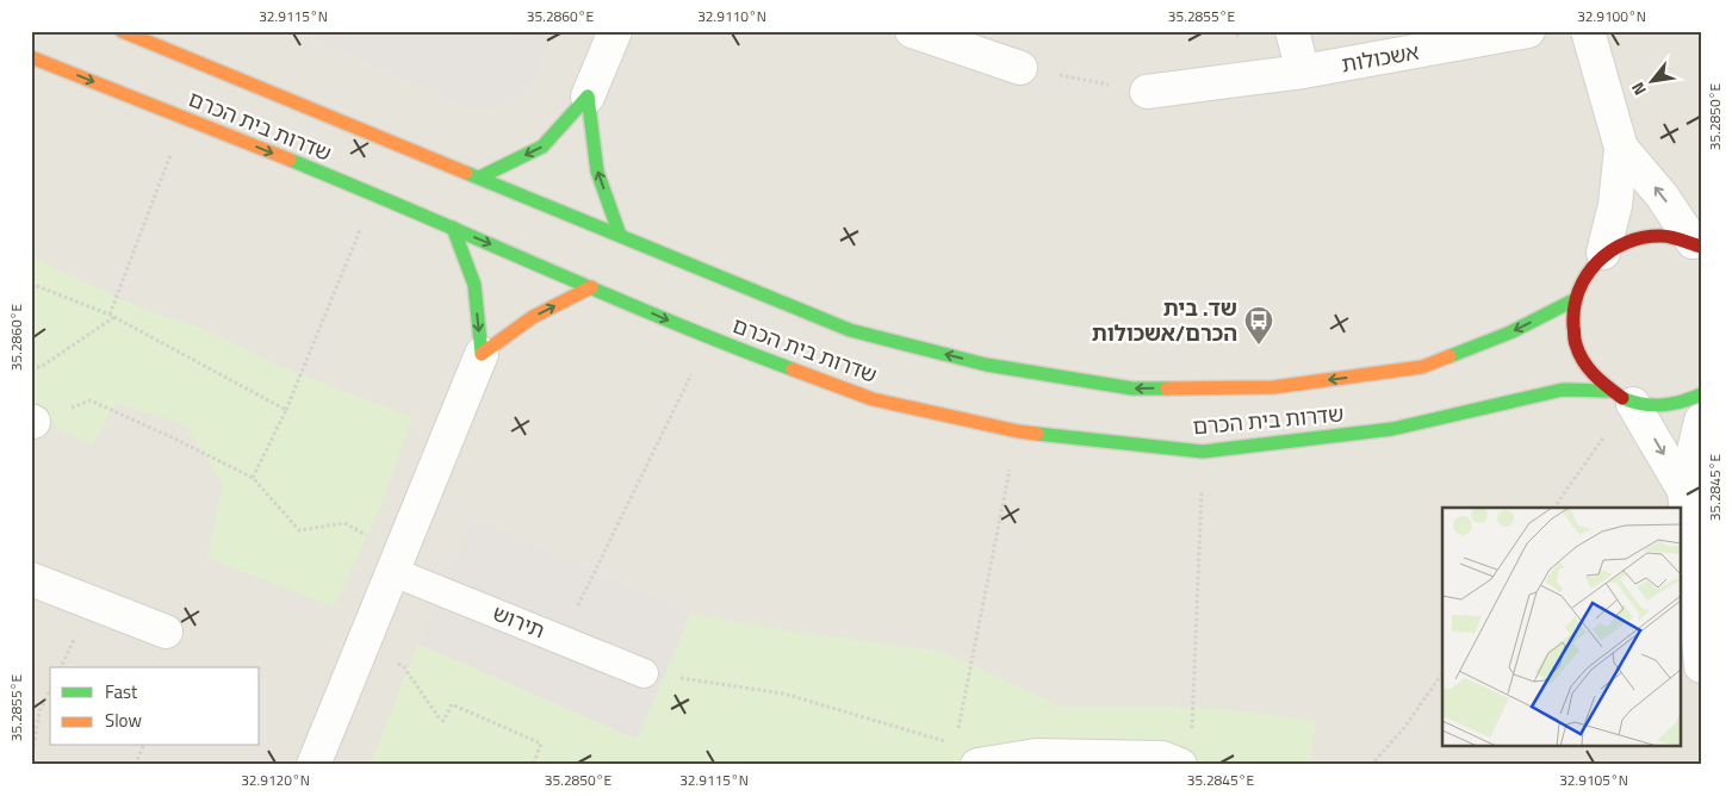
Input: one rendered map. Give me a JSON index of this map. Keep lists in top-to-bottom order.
{
  "streets": {
    "street": ["אשכולות", "שדרות בית הכרם"],
    "lane": ["תירוש"]
  },
  "places": {
    "bus stop": ["שד. בית הכרם/אשכולות"]
  },
  "legend": ["Fast", "Slow"],
  "north": "bottom left",
  "coordinates": [
    "32.9115°N",
    "35.2860°E",
    "32.9110°N",
    "35.2855°E",
    "32.9100°N",
    "35.2850°E",
    "35.2845°E",
    "32.9120°N",
    "32.9105°N"
  ]
}
